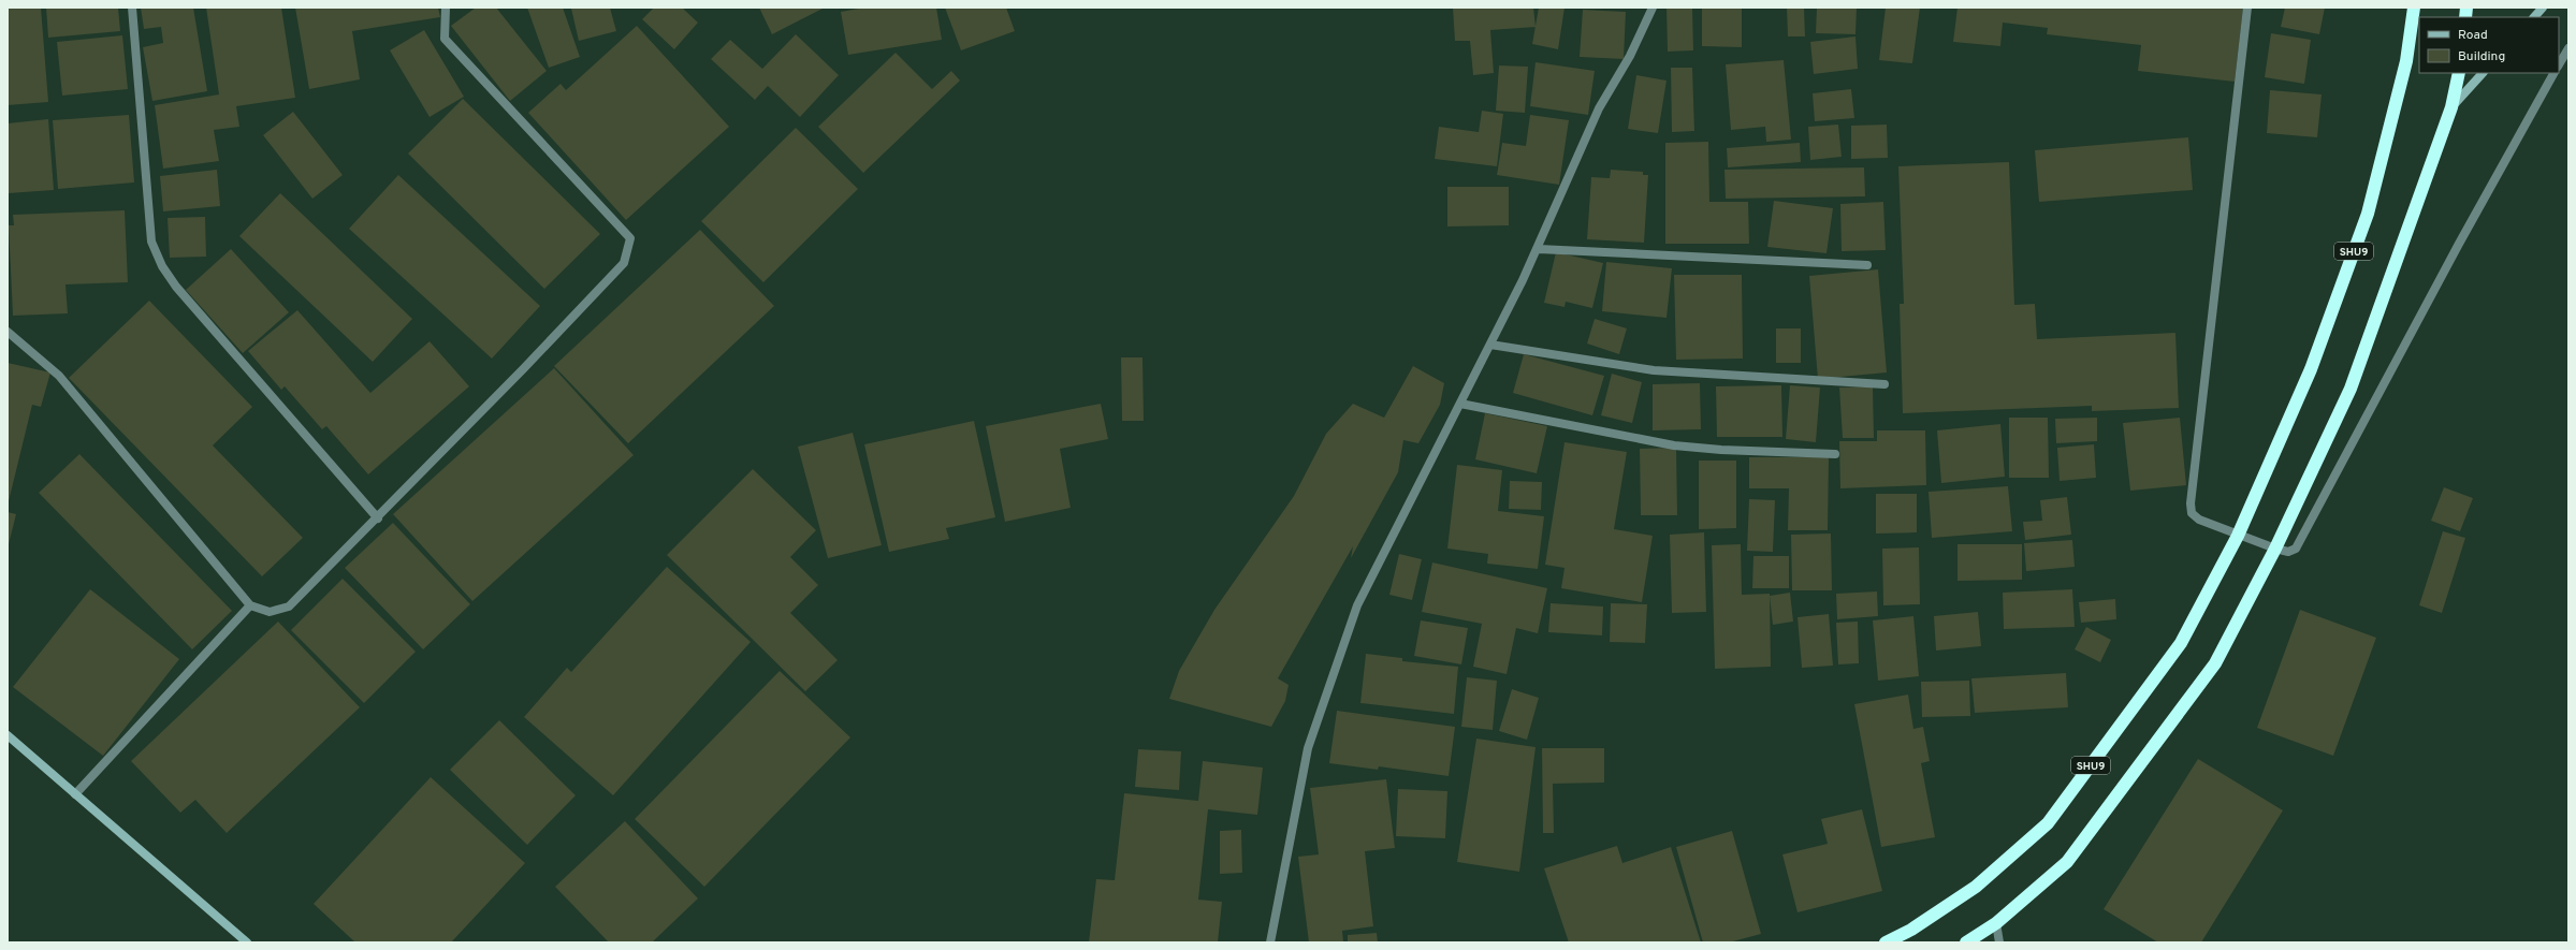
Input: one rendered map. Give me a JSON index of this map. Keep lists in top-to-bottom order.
{
  "streets": {
    "highway": ["SHU9"]
  },
  "legend": ["Road", "Building"]
}
